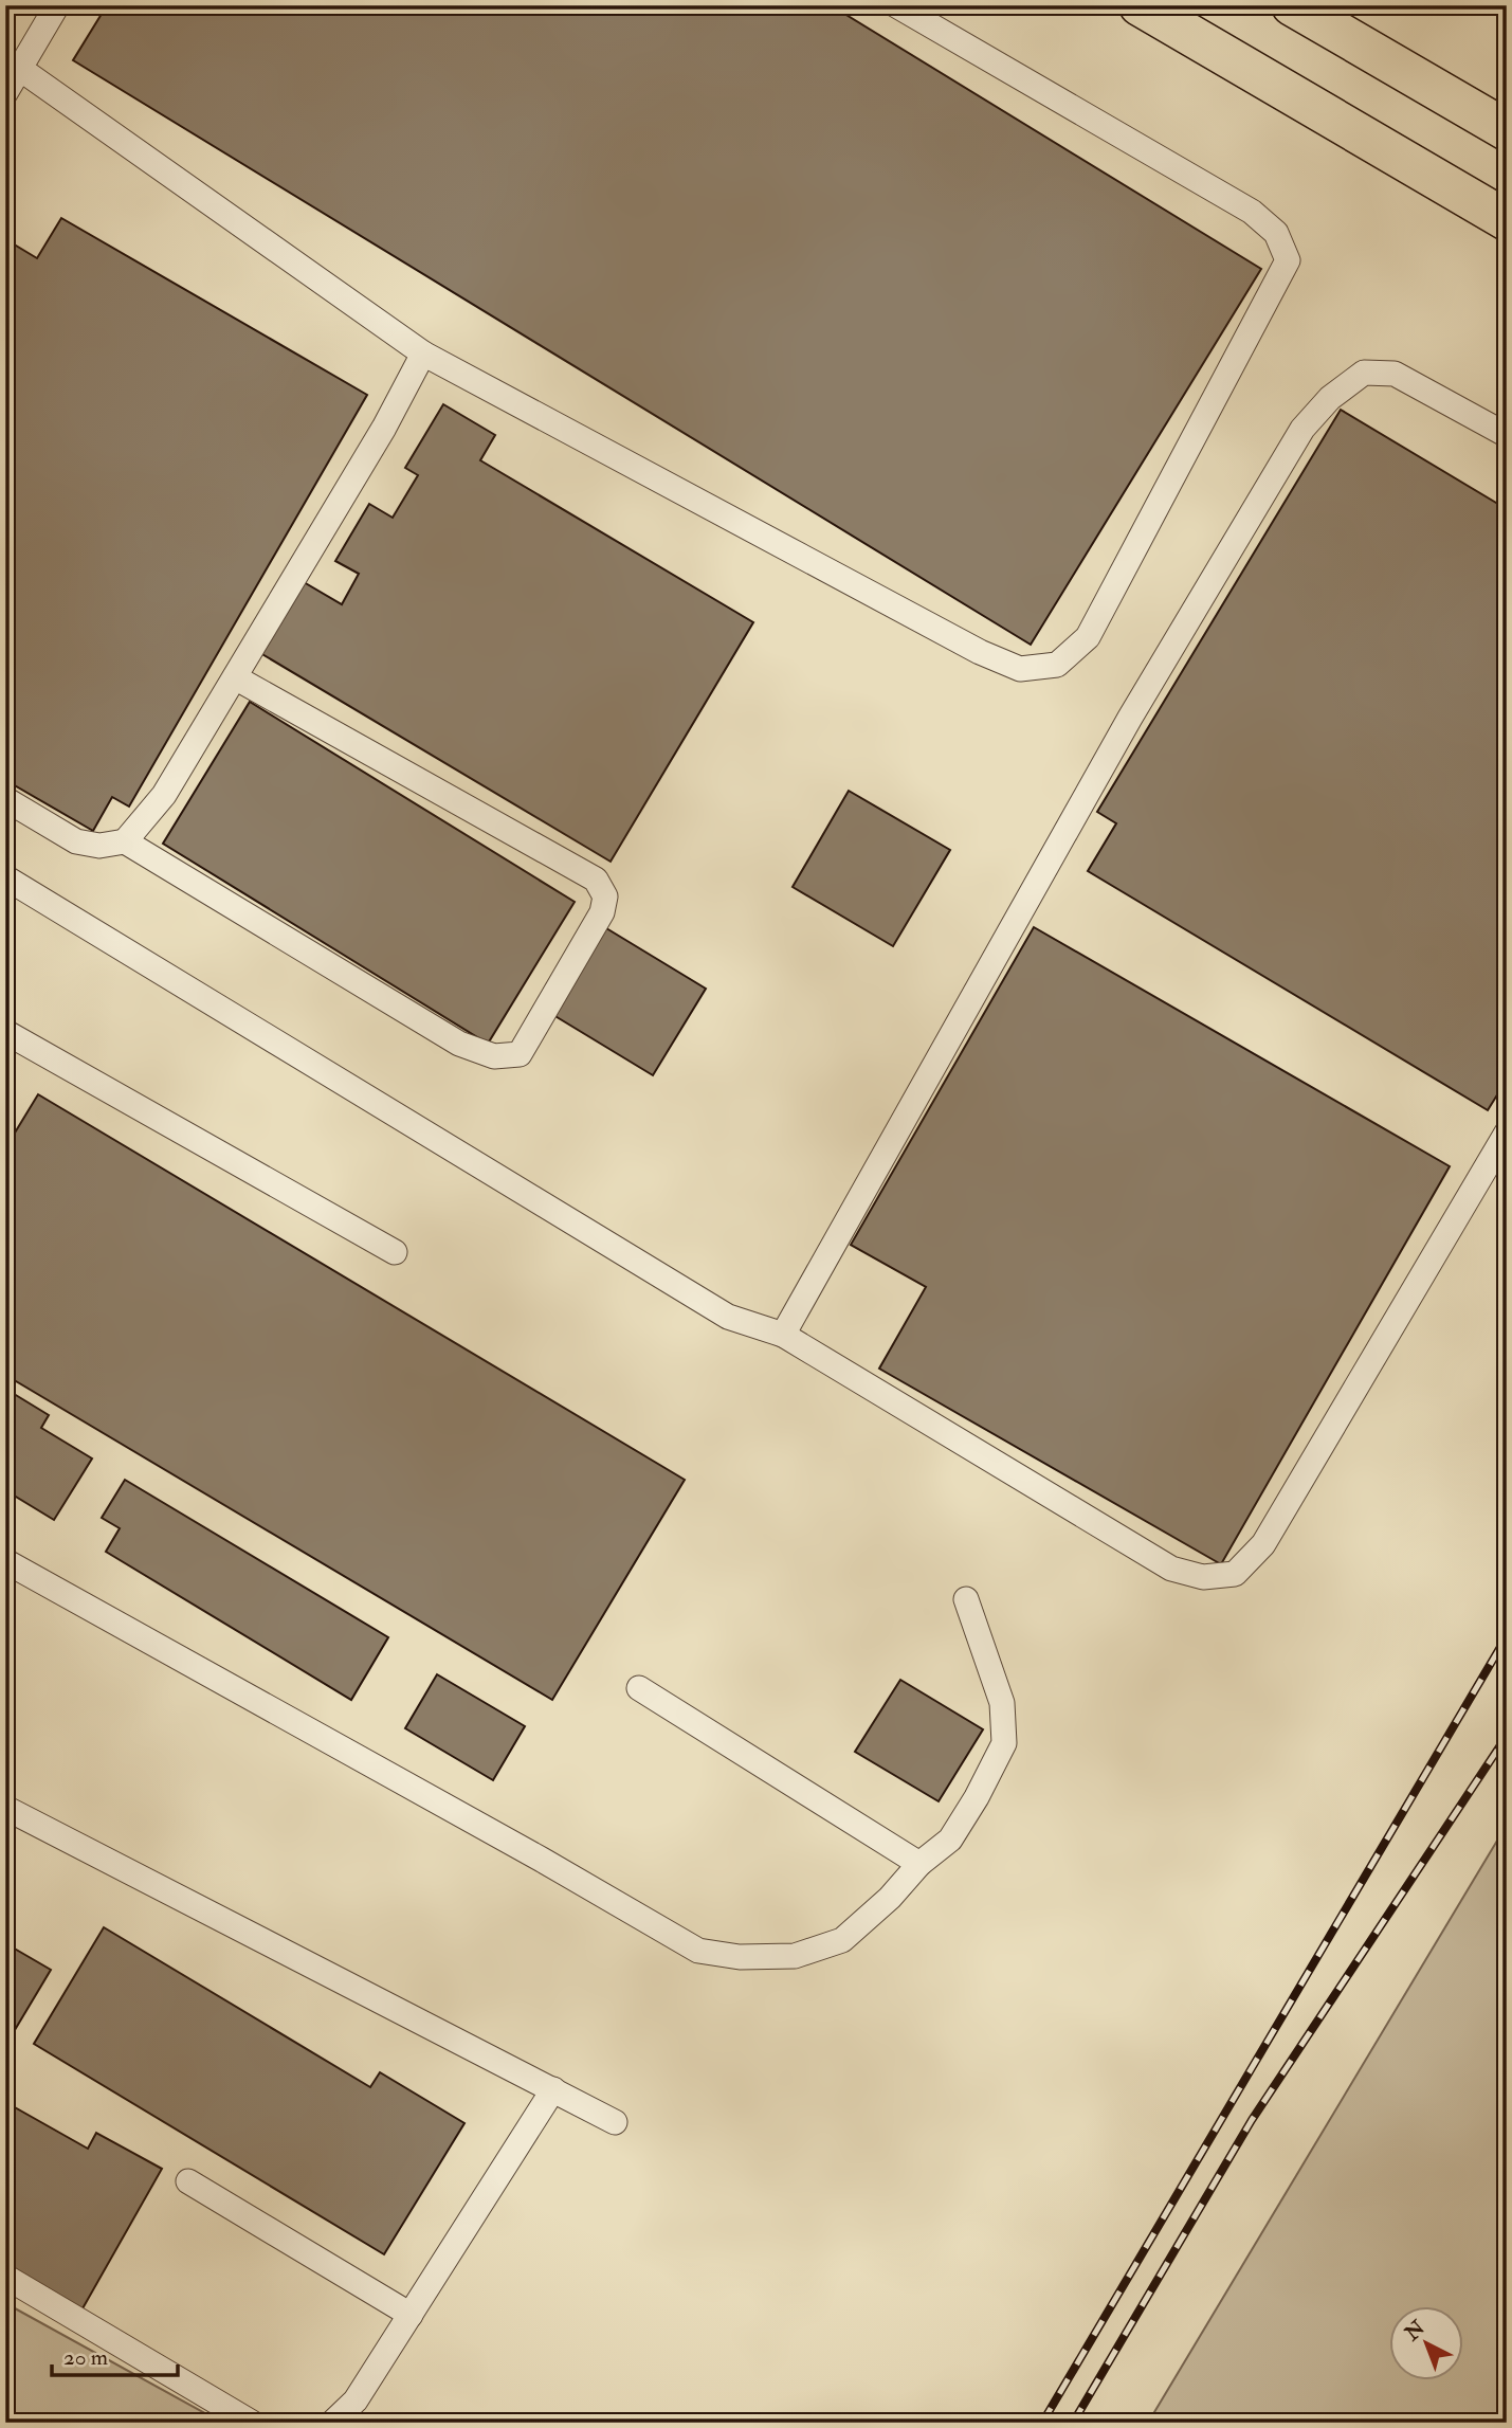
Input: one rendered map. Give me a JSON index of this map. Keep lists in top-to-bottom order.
{
  "scale_bar": "20 m",
  "north": "top left"
}
